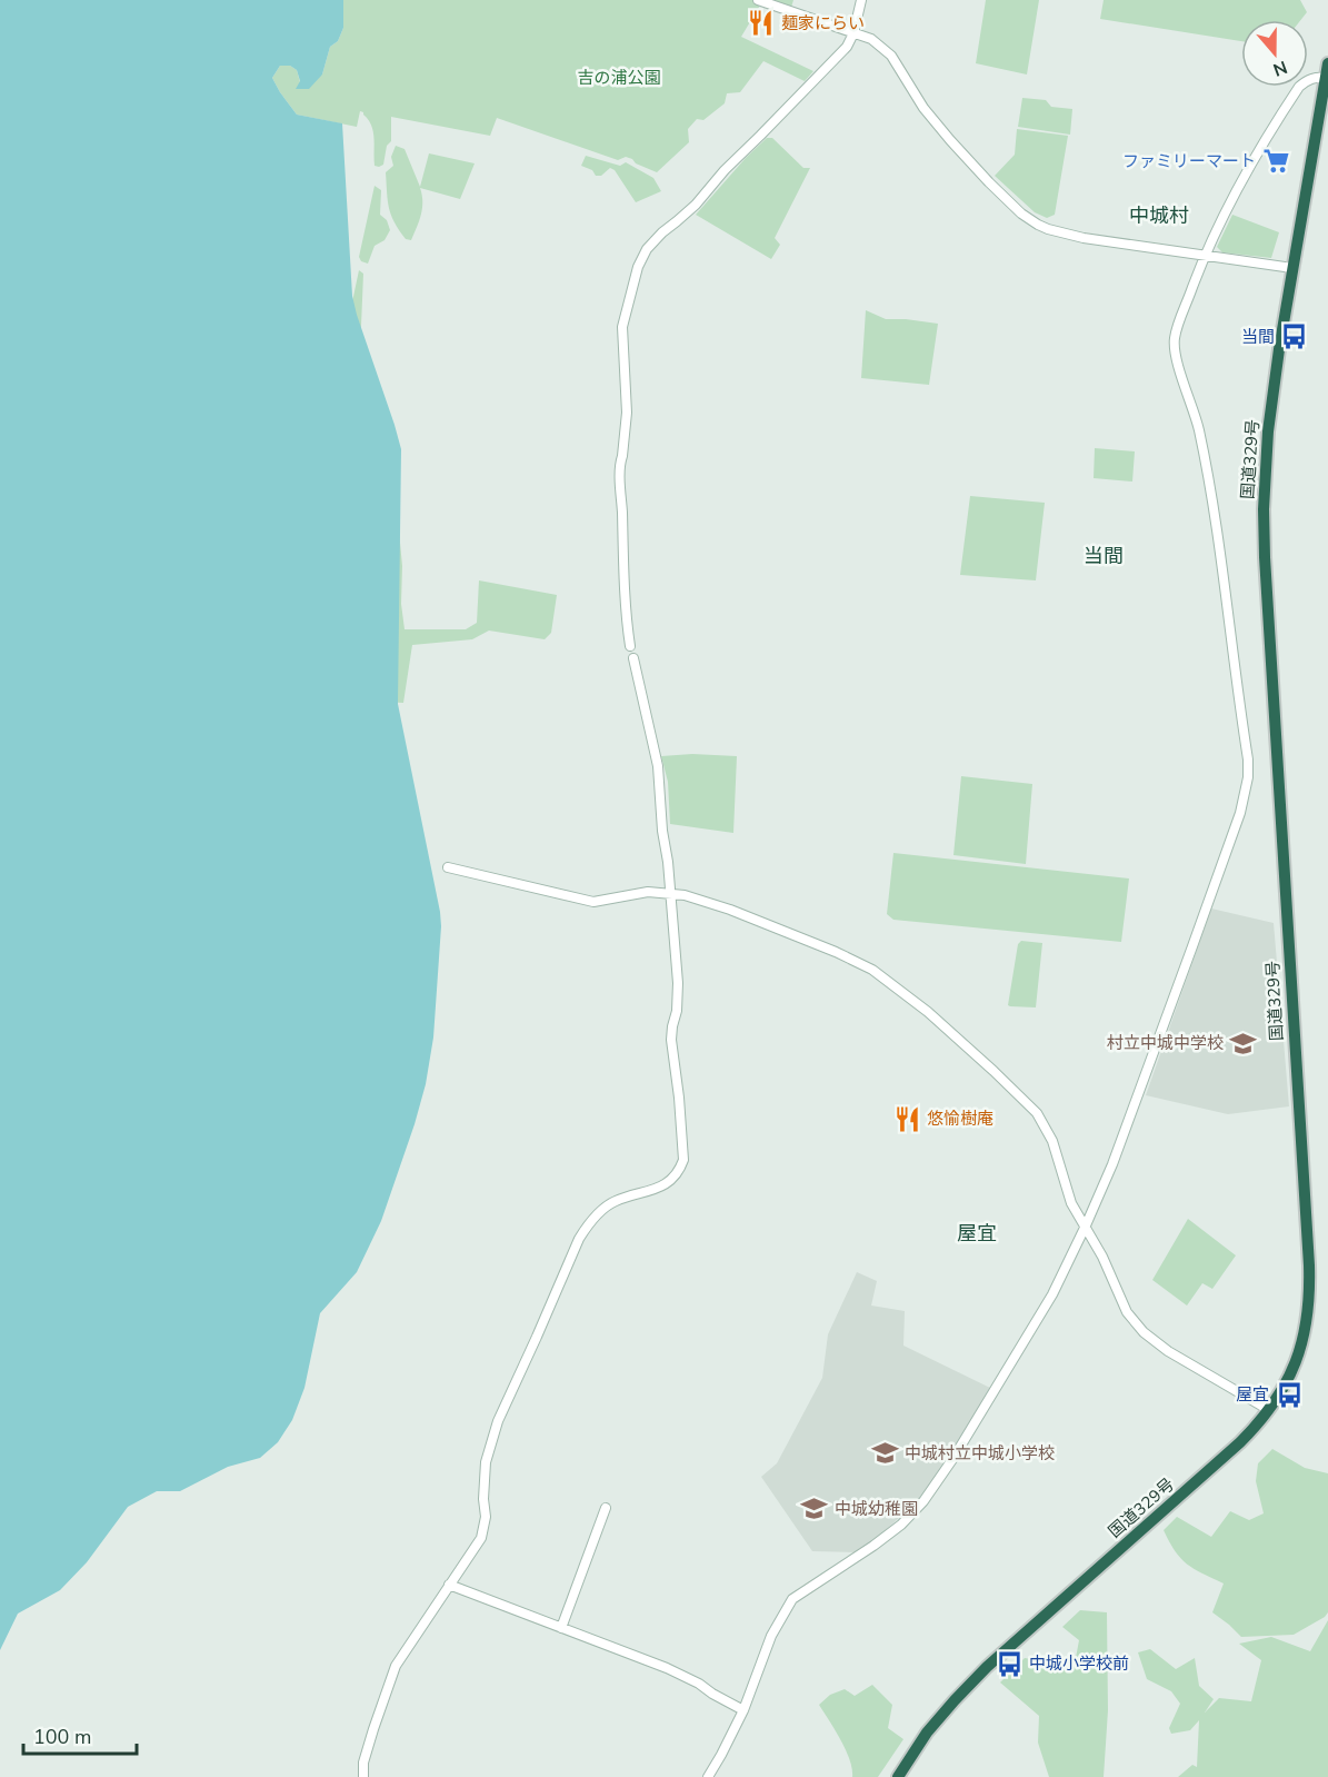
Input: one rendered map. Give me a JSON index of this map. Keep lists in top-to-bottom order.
{
  "streets": {
    "highway": ["国道329号"]
  },
  "districts": ["中城村", "当間", "屋宜"],
  "parks": ["吉の浦公園"],
  "places": {
    "restaurant": ["麺家にらい", "悠愉樹庵"],
    "supermarket": ["ファミリーマート"],
    "bus stop": ["当間", "屋宜", "中城小学校前"],
    "school or university": ["村立中城中学校", "中城村立中城小学校", "中城幼稚園"]
  },
  "scale_bar": "100 m",
  "north": "bottom"
}
